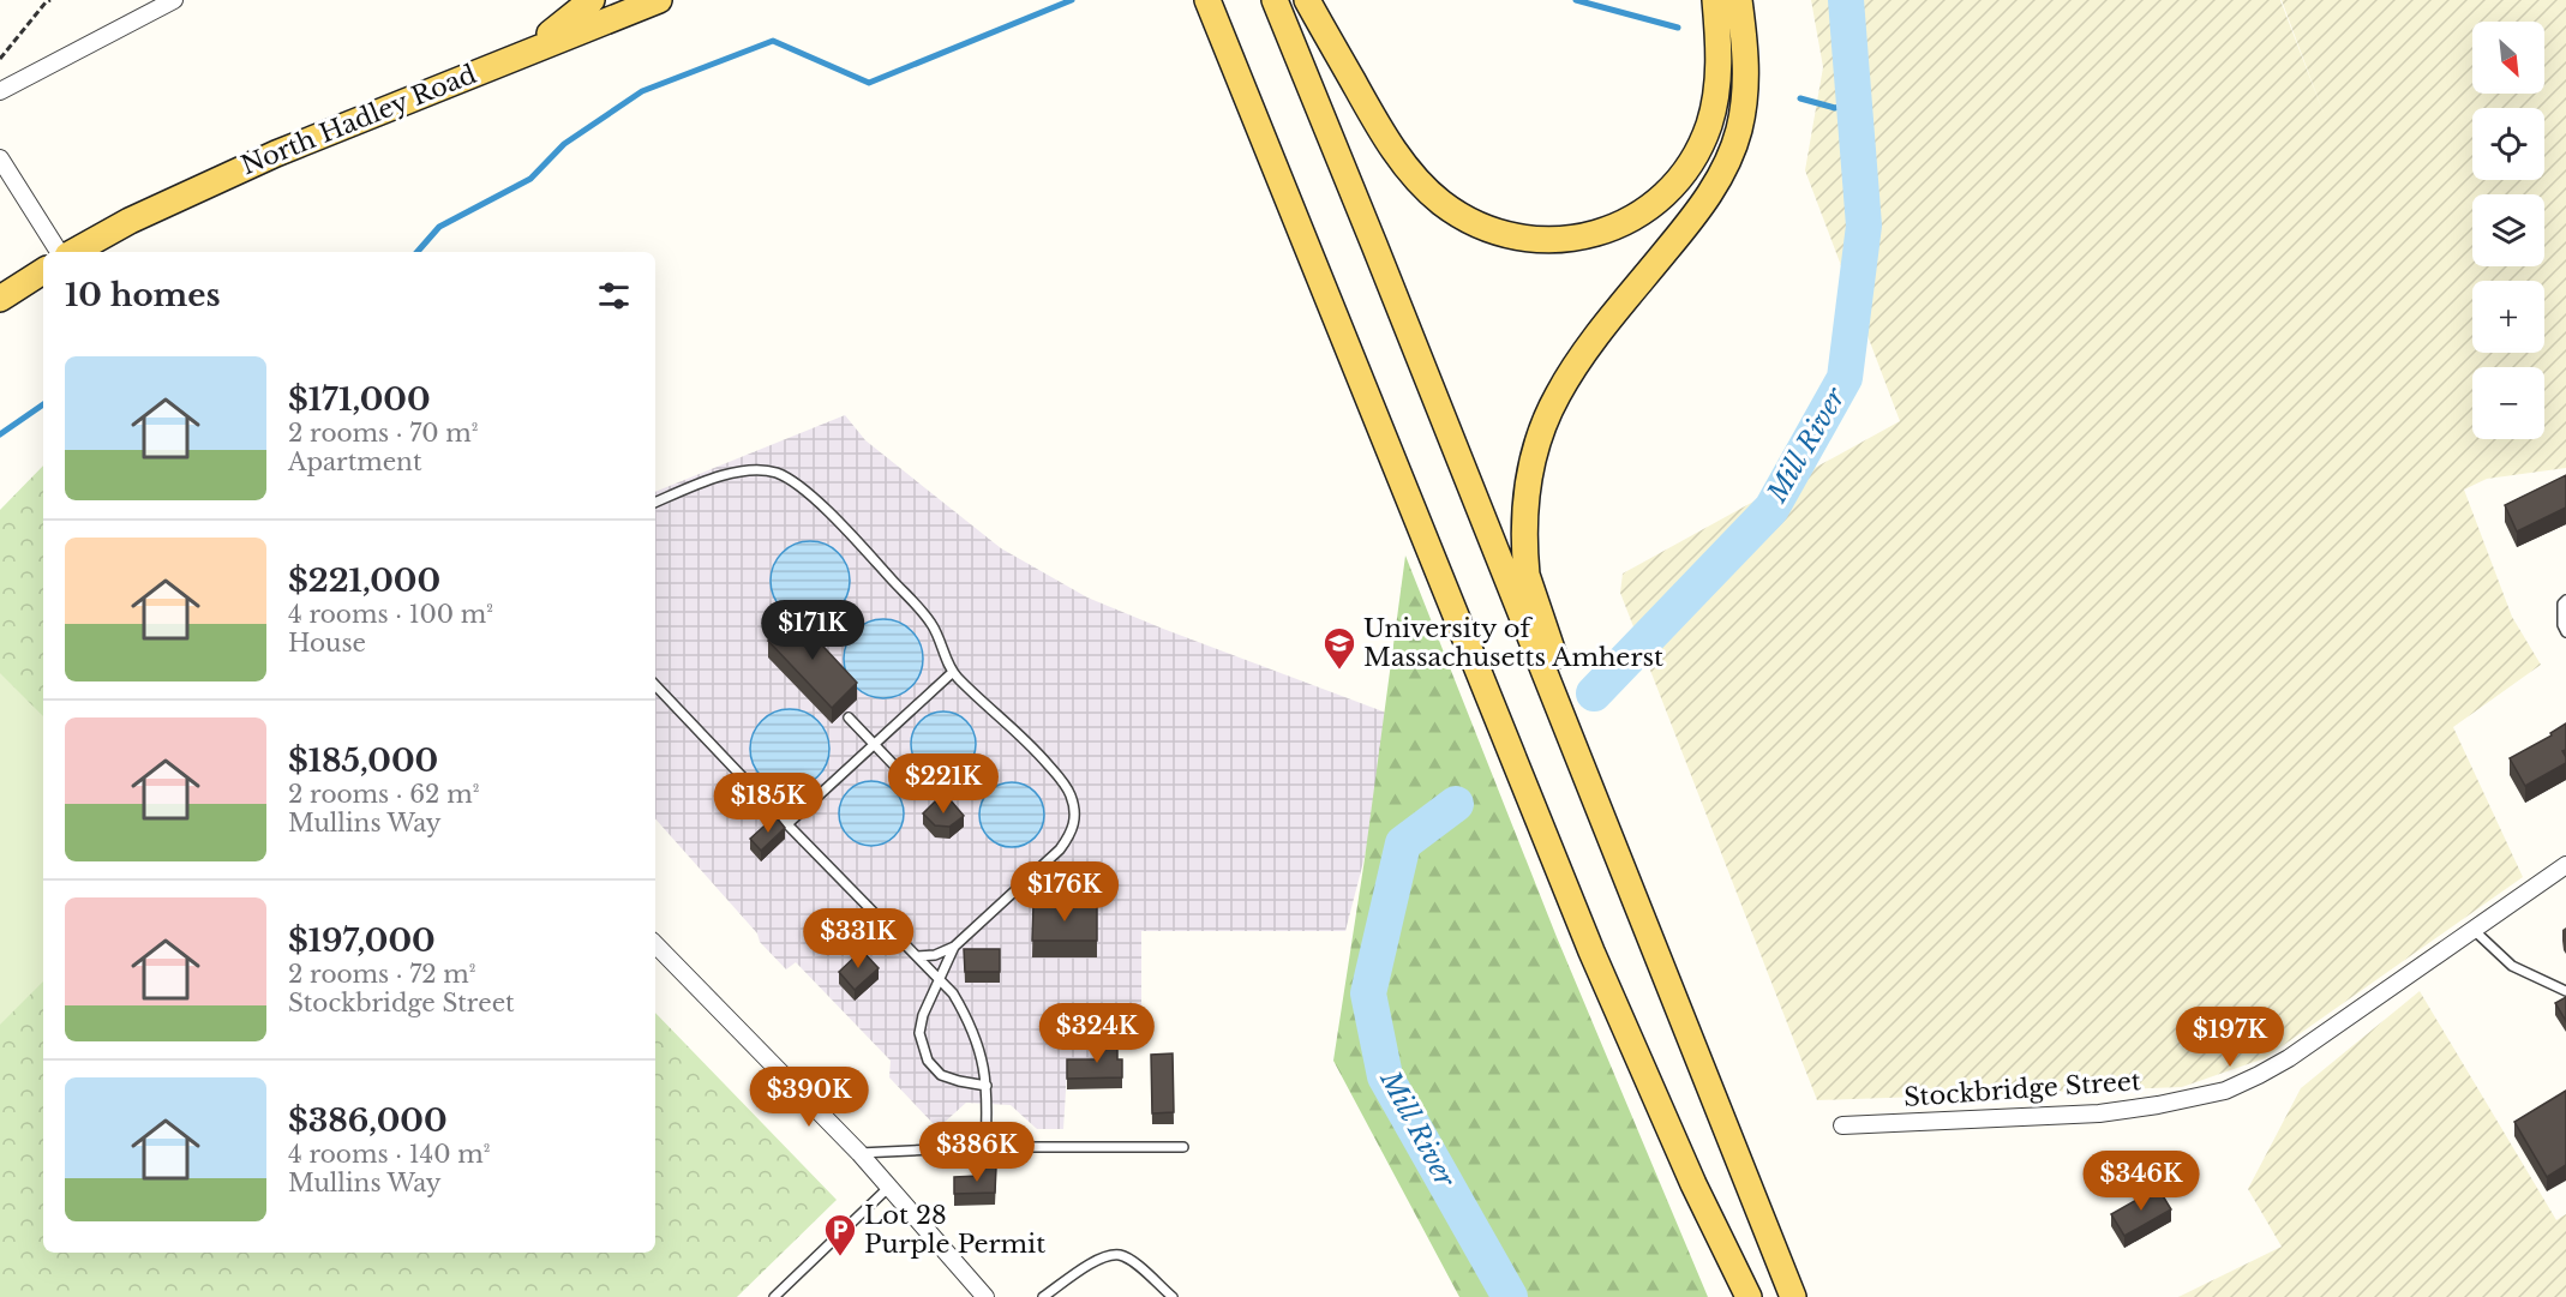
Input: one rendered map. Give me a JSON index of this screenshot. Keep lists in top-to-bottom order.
{
  "streets": {
    "main road": ["North Hadley Road"],
    "street": ["Stockbridge Street"]
  },
  "water": ["Mill River"],
  "places": {
    "school or university": ["University of Massachusetts Amherst"],
    "parking": ["Lot 28 Purple Permit"]
  },
  "north": "bottom right",
  "page": {
    "map_buttons": ["+", "−"],
    "heading": "10 homes",
    "list": [
      {
        "name": "$171,000",
        "note": "2 rooms · 70 m² · Apartment"
      },
      {
        "name": "$221,000",
        "note": "4 rooms · 100 m² · House"
      },
      {
        "name": "$185,000",
        "note": "2 rooms · 62 m² · Mullins Way"
      },
      {
        "name": "$197,000",
        "note": "2 rooms · 72 m² · Stockbridge Street"
      },
      {
        "name": "$386,000",
        "note": "4 rooms · 140 m² · Mullins Way"
      }
    ],
    "price": [
      "$171K",
      "$221K",
      "$185K",
      "$176K",
      "$331K",
      "$324K",
      "$197K",
      "$390K",
      "$386K",
      "$346K"
    ]
  }
}
